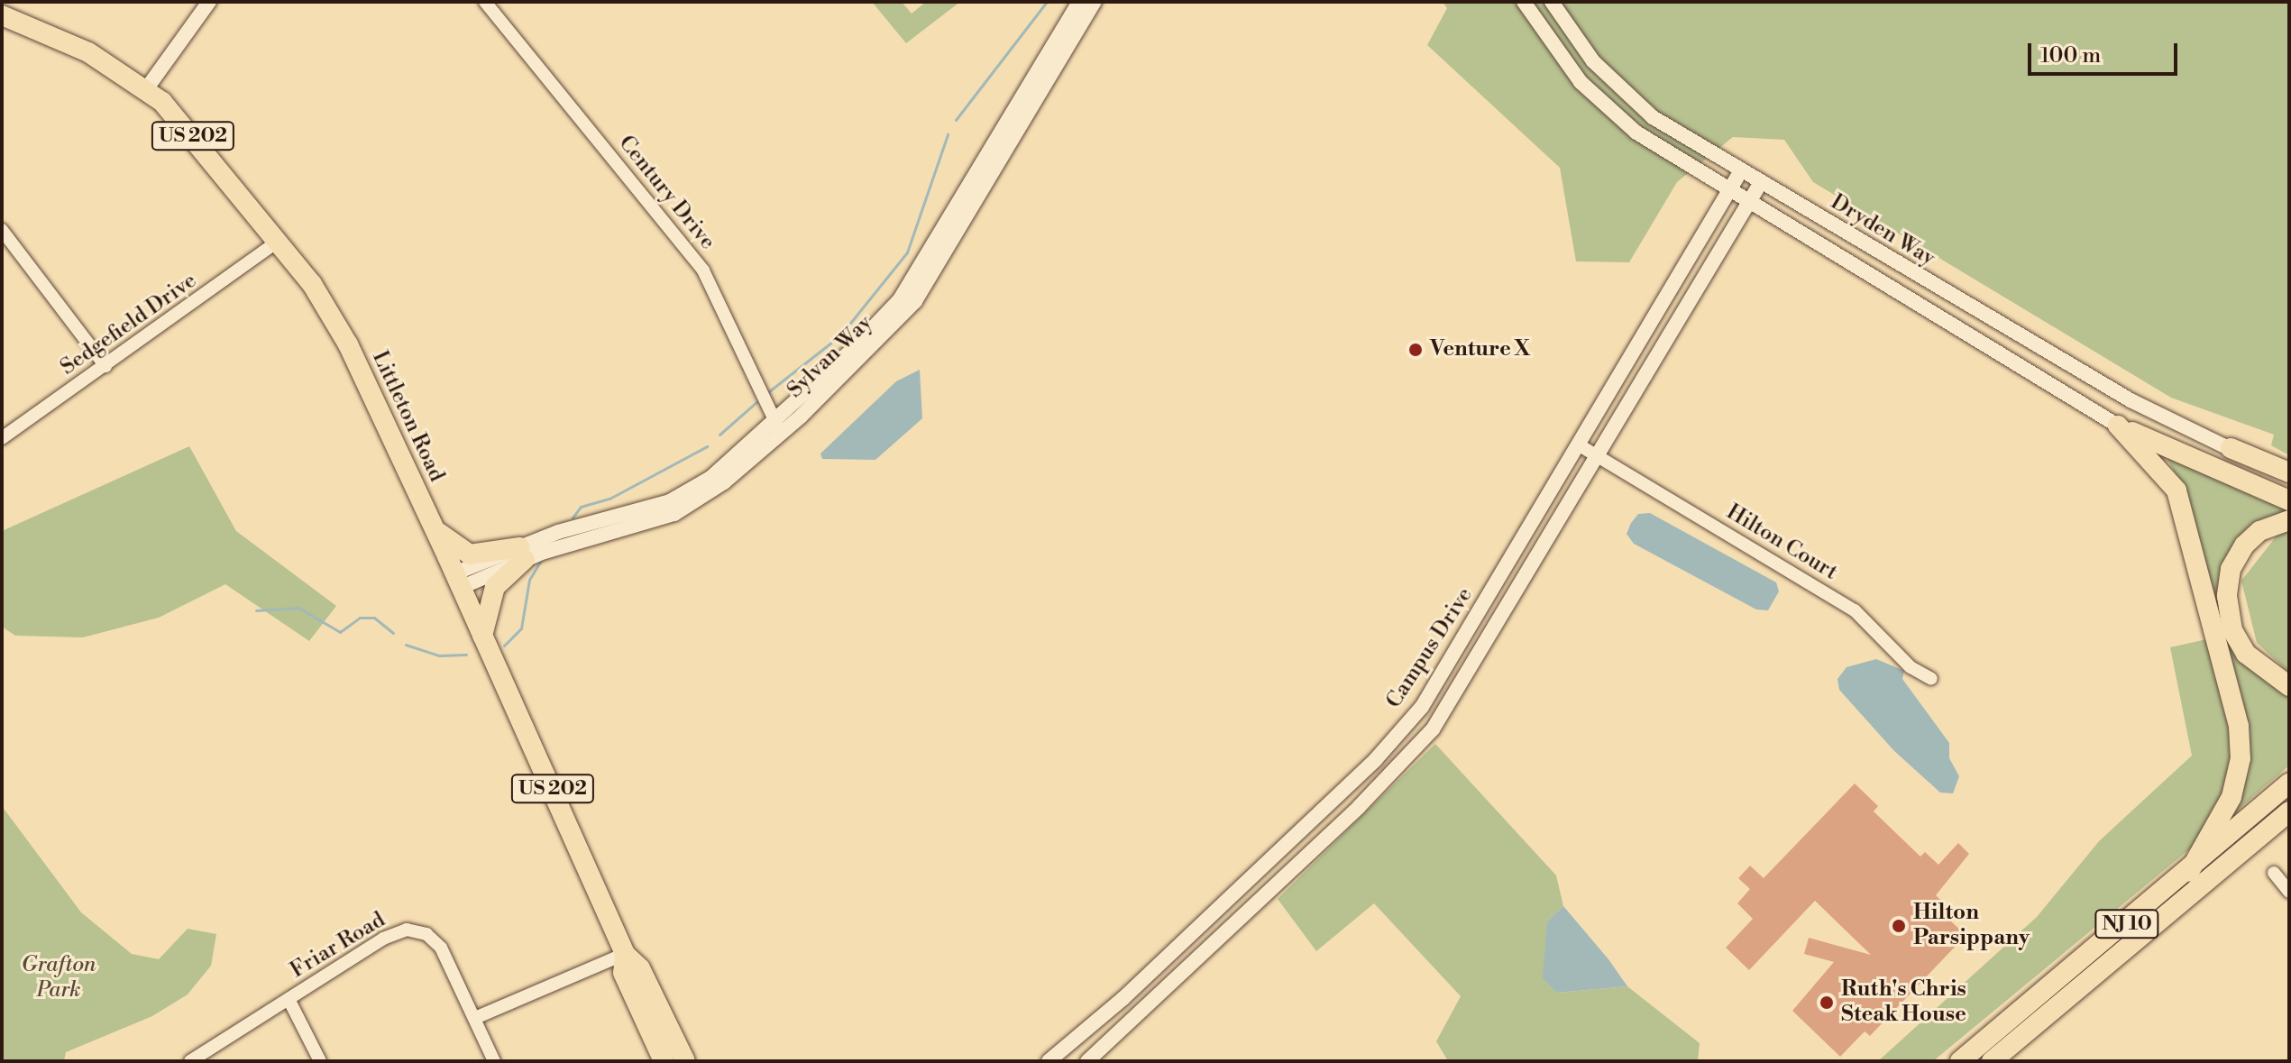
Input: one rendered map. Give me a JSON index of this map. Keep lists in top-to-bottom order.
{
  "streets": {
    "main road": ["US 202", "Littleton Road", "NJ 10"],
    "street": [
      "Century Drive",
      "Dryden Way",
      "Sedgefield Drive",
      "Sylvan Way",
      "Hilton Court",
      "Campus Drive",
      "Friar Road"
    ]
  },
  "crossings": [
    ["Century Drive", "Sylvan Way"],
    ["Dryden Way", "Campus Drive"],
    ["Sedgefield Drive", "Littleton Road"],
    ["Sylvan Way", "Littleton Road"],
    ["Hilton Court", "Campus Drive"]
  ],
  "parks": ["Grafton Park"],
  "places": ["Venture X", "Hilton Parsippany", "Ruth's Chris Steak House"],
  "scale_bar": "100 m"
}
